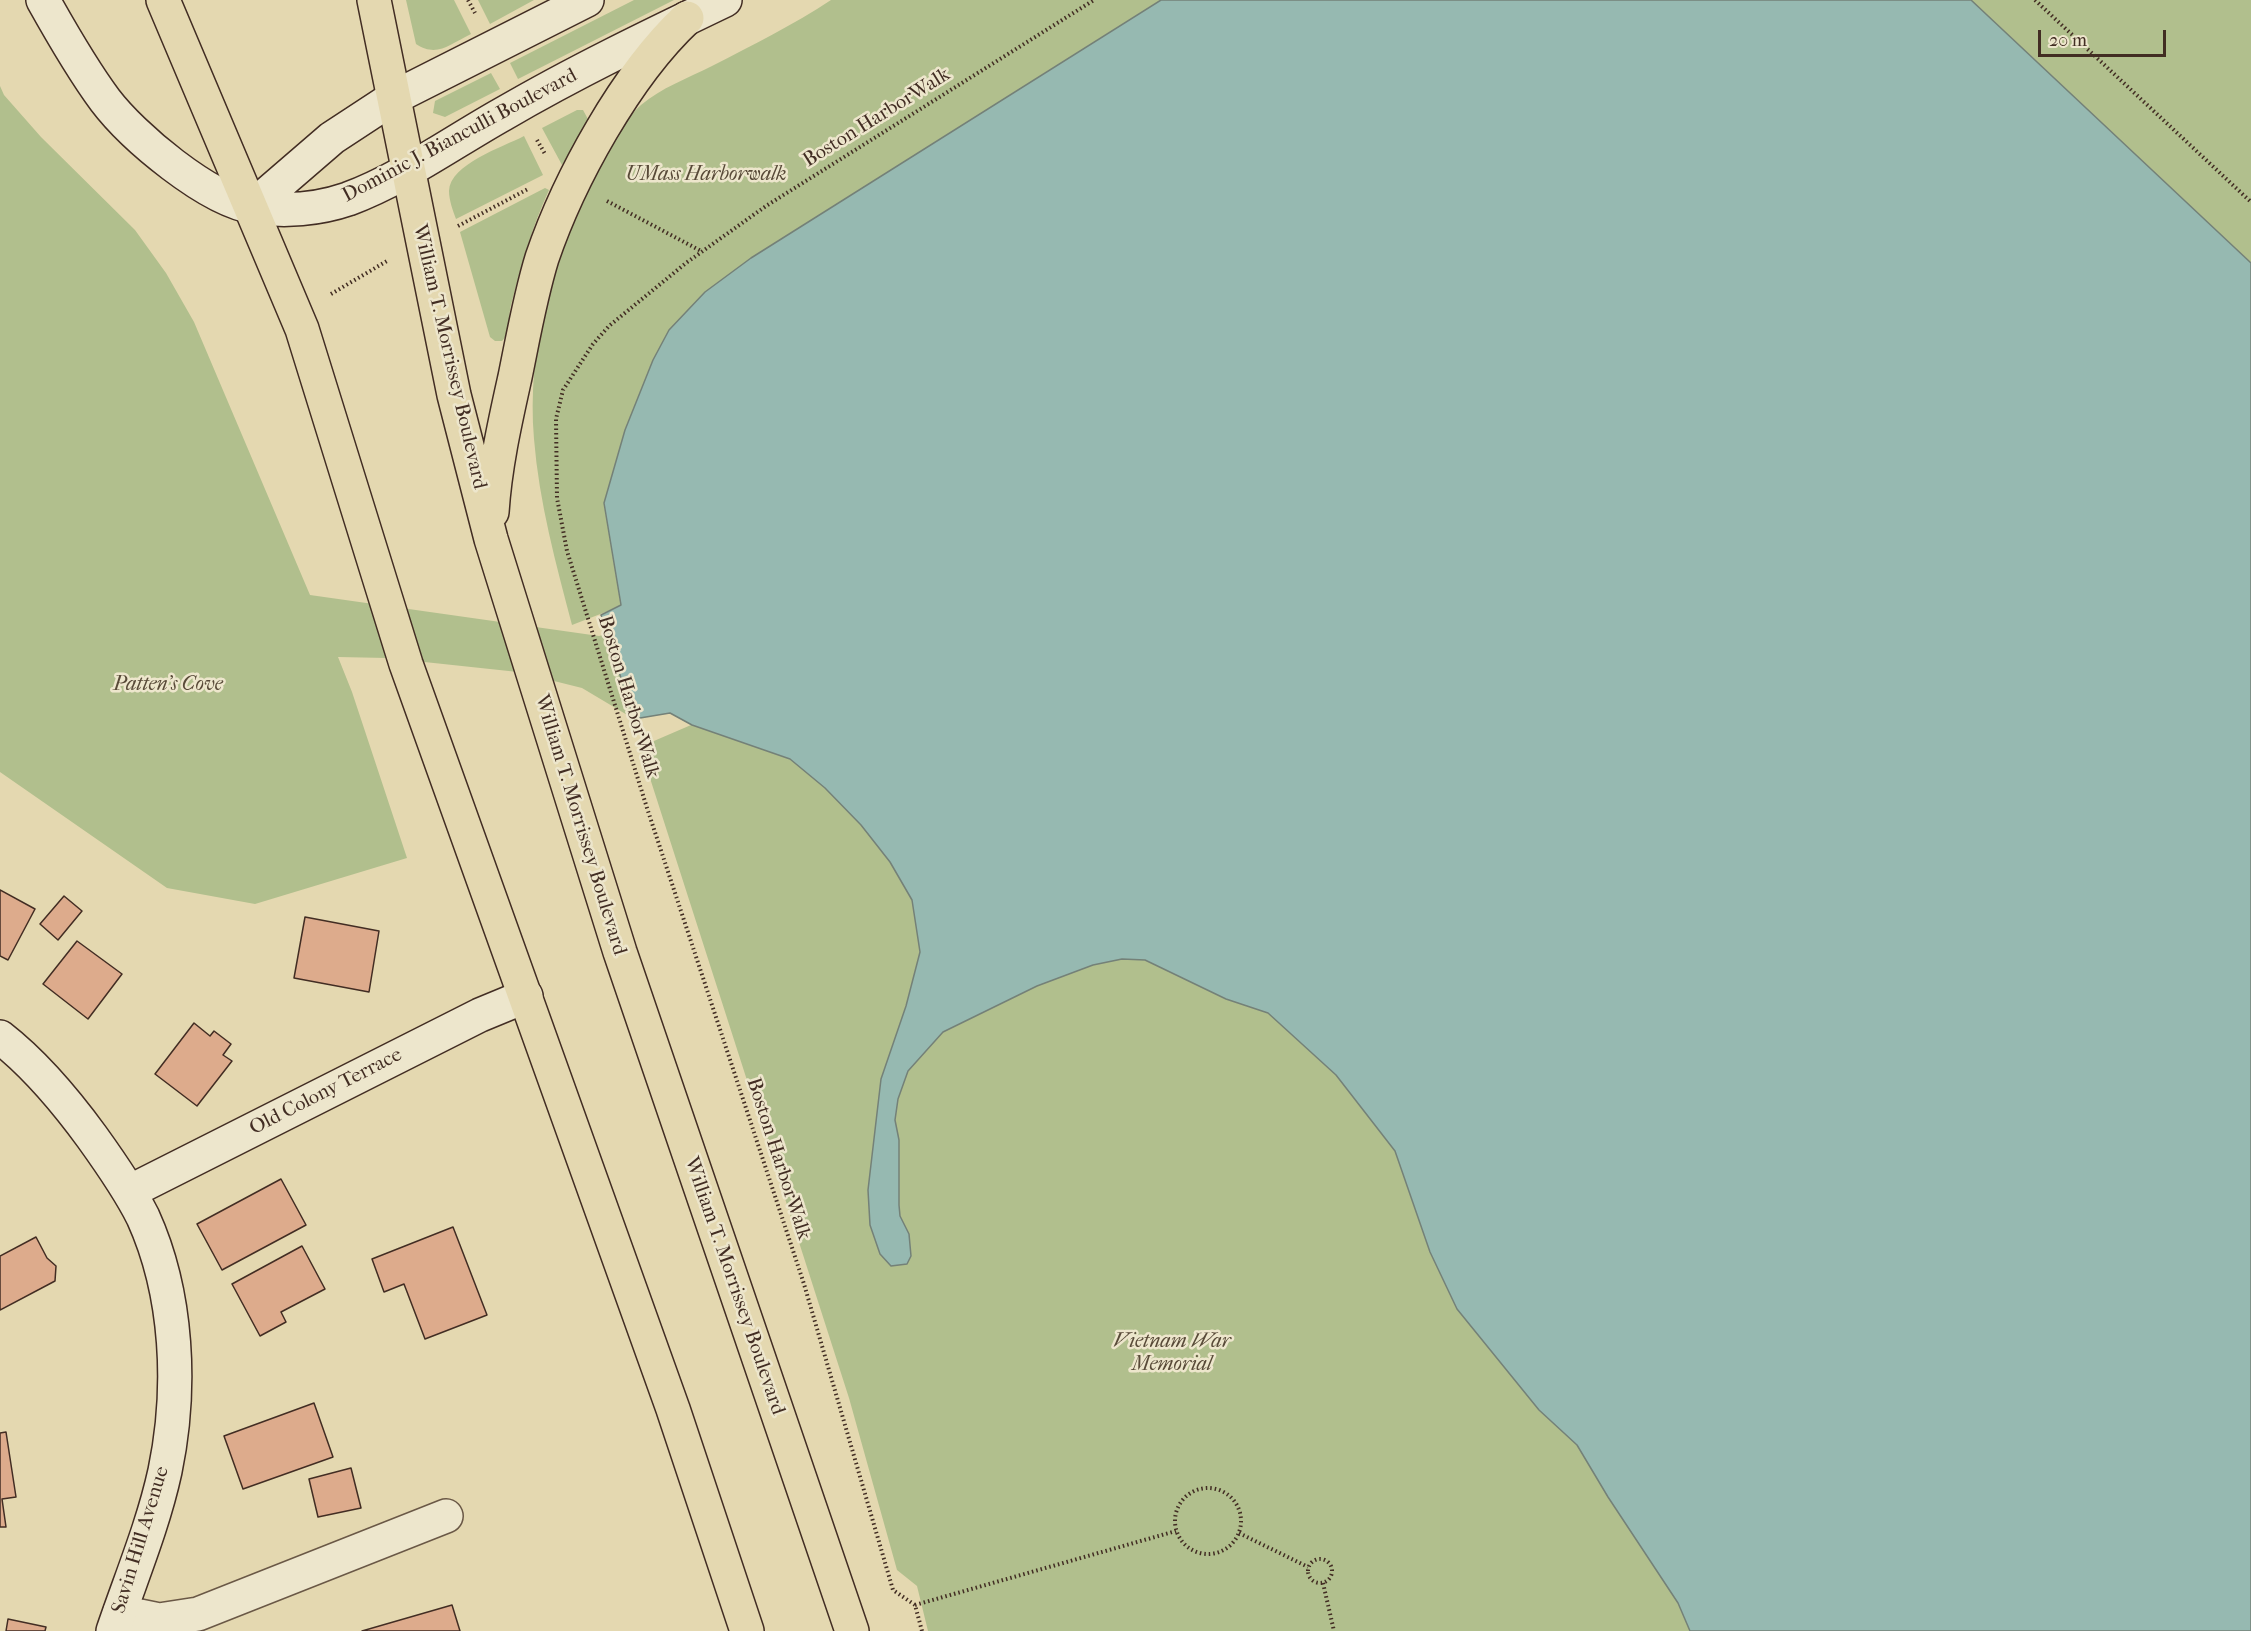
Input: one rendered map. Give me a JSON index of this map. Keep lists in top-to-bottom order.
{
  "streets": {
    "main road": ["William T. Morrissey Boulevard"],
    "street": ["Dominic J. Bianculli Boulevard", "Old Colony Terrace", "Savin Hill Avenue"],
    "path": ["Boston HarborWalk"]
  },
  "crossings": [
    ["Dominic J. Bianculli Boulevard", "William T. Morrissey Boulevard"],
    ["Old Colony Terrace", "Savin Hill Avenue"]
  ],
  "parks": ["UMass Harborwalk", "Patten's Cove", "Vietnam War Memorial"],
  "scale_bar": "20 m"
}
